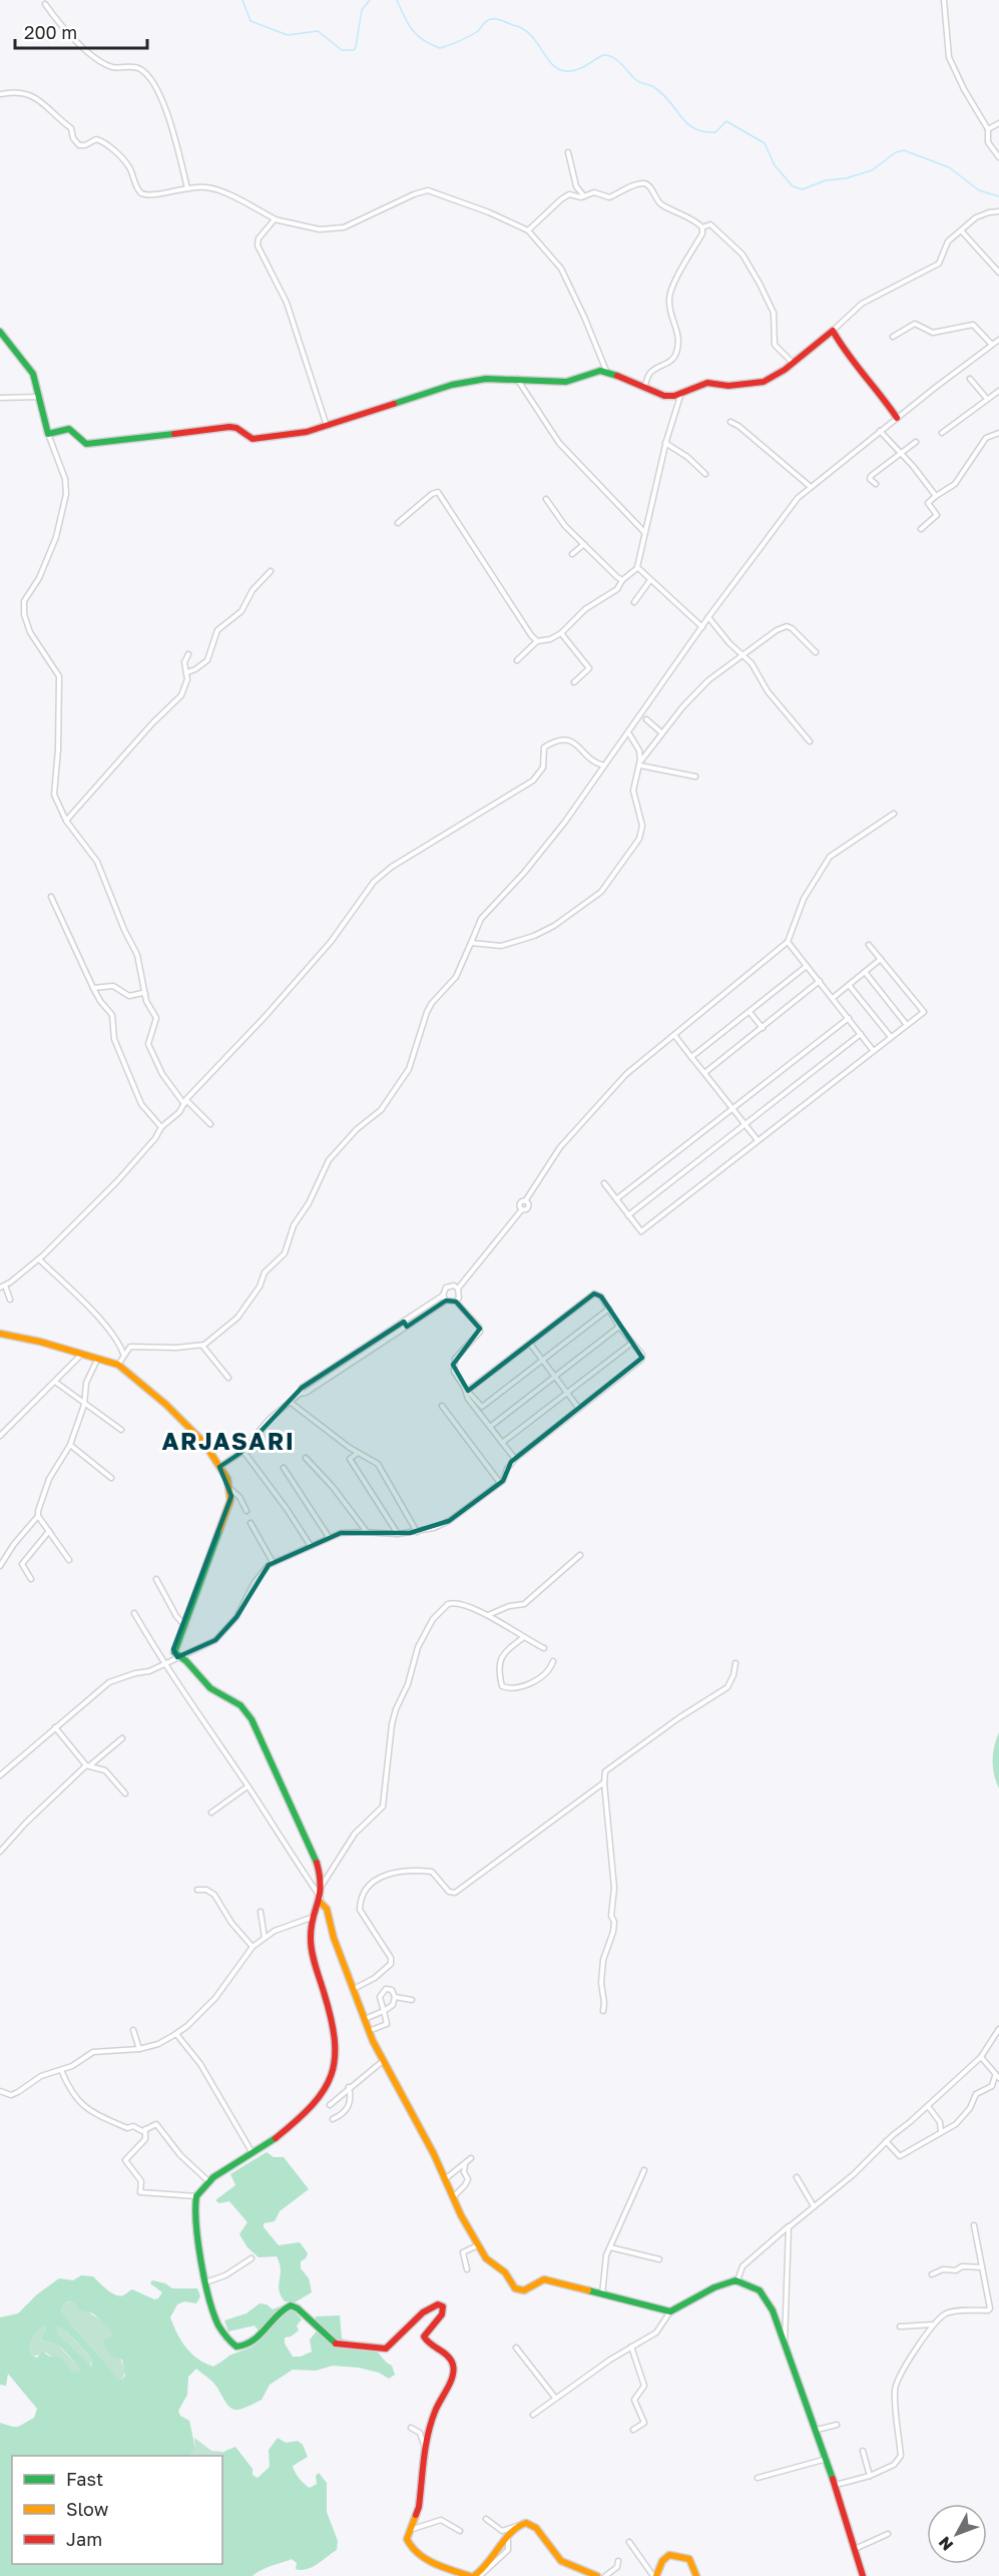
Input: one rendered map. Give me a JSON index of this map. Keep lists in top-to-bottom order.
{
  "districts": ["ARJASARI"],
  "legend": ["Fast", "Slow", "Jam"],
  "scale_bar": "200 m",
  "north": "bottom left"
}
